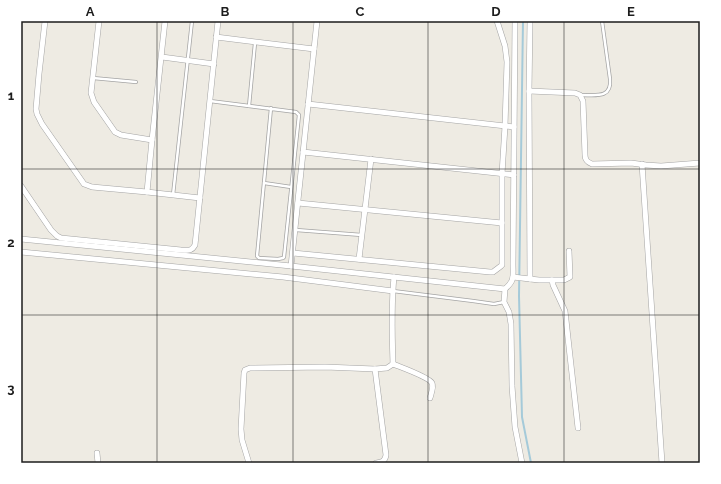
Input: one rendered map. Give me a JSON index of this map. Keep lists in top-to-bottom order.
{
  "grid": {
    "columns": [
      "A",
      "B",
      "C",
      "D",
      "E"
    ],
    "rows": ["1", "2", "3"]
  }
}
